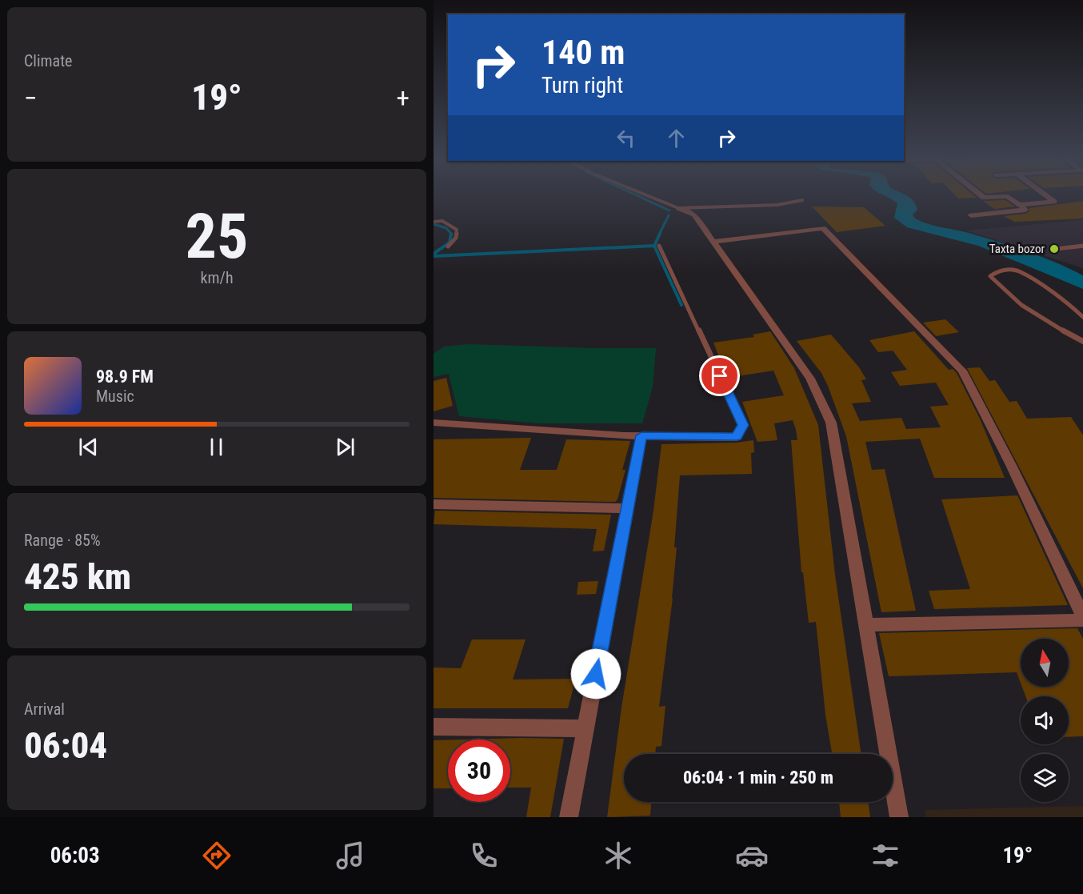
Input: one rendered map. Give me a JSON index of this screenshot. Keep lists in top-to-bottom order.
{
  "places": ["Taxta bozor"],
  "north": "top",
  "page": {
    "tile": [
      "Climate",
      ["25", "km/h"],
      ["Range · 85%", "425 km"],
      ["Arrival", "06:04"]
    ],
    "turn": ["140 m", "Turn right"],
    "heat": ["−", "19°", "+"],
    "song": ["98.9 FM", "Music"],
    "limit": "30",
    "trip": "06:04 · 1 min · 250 m",
    "tabs": ["06:03", "19°"]
  }
}
